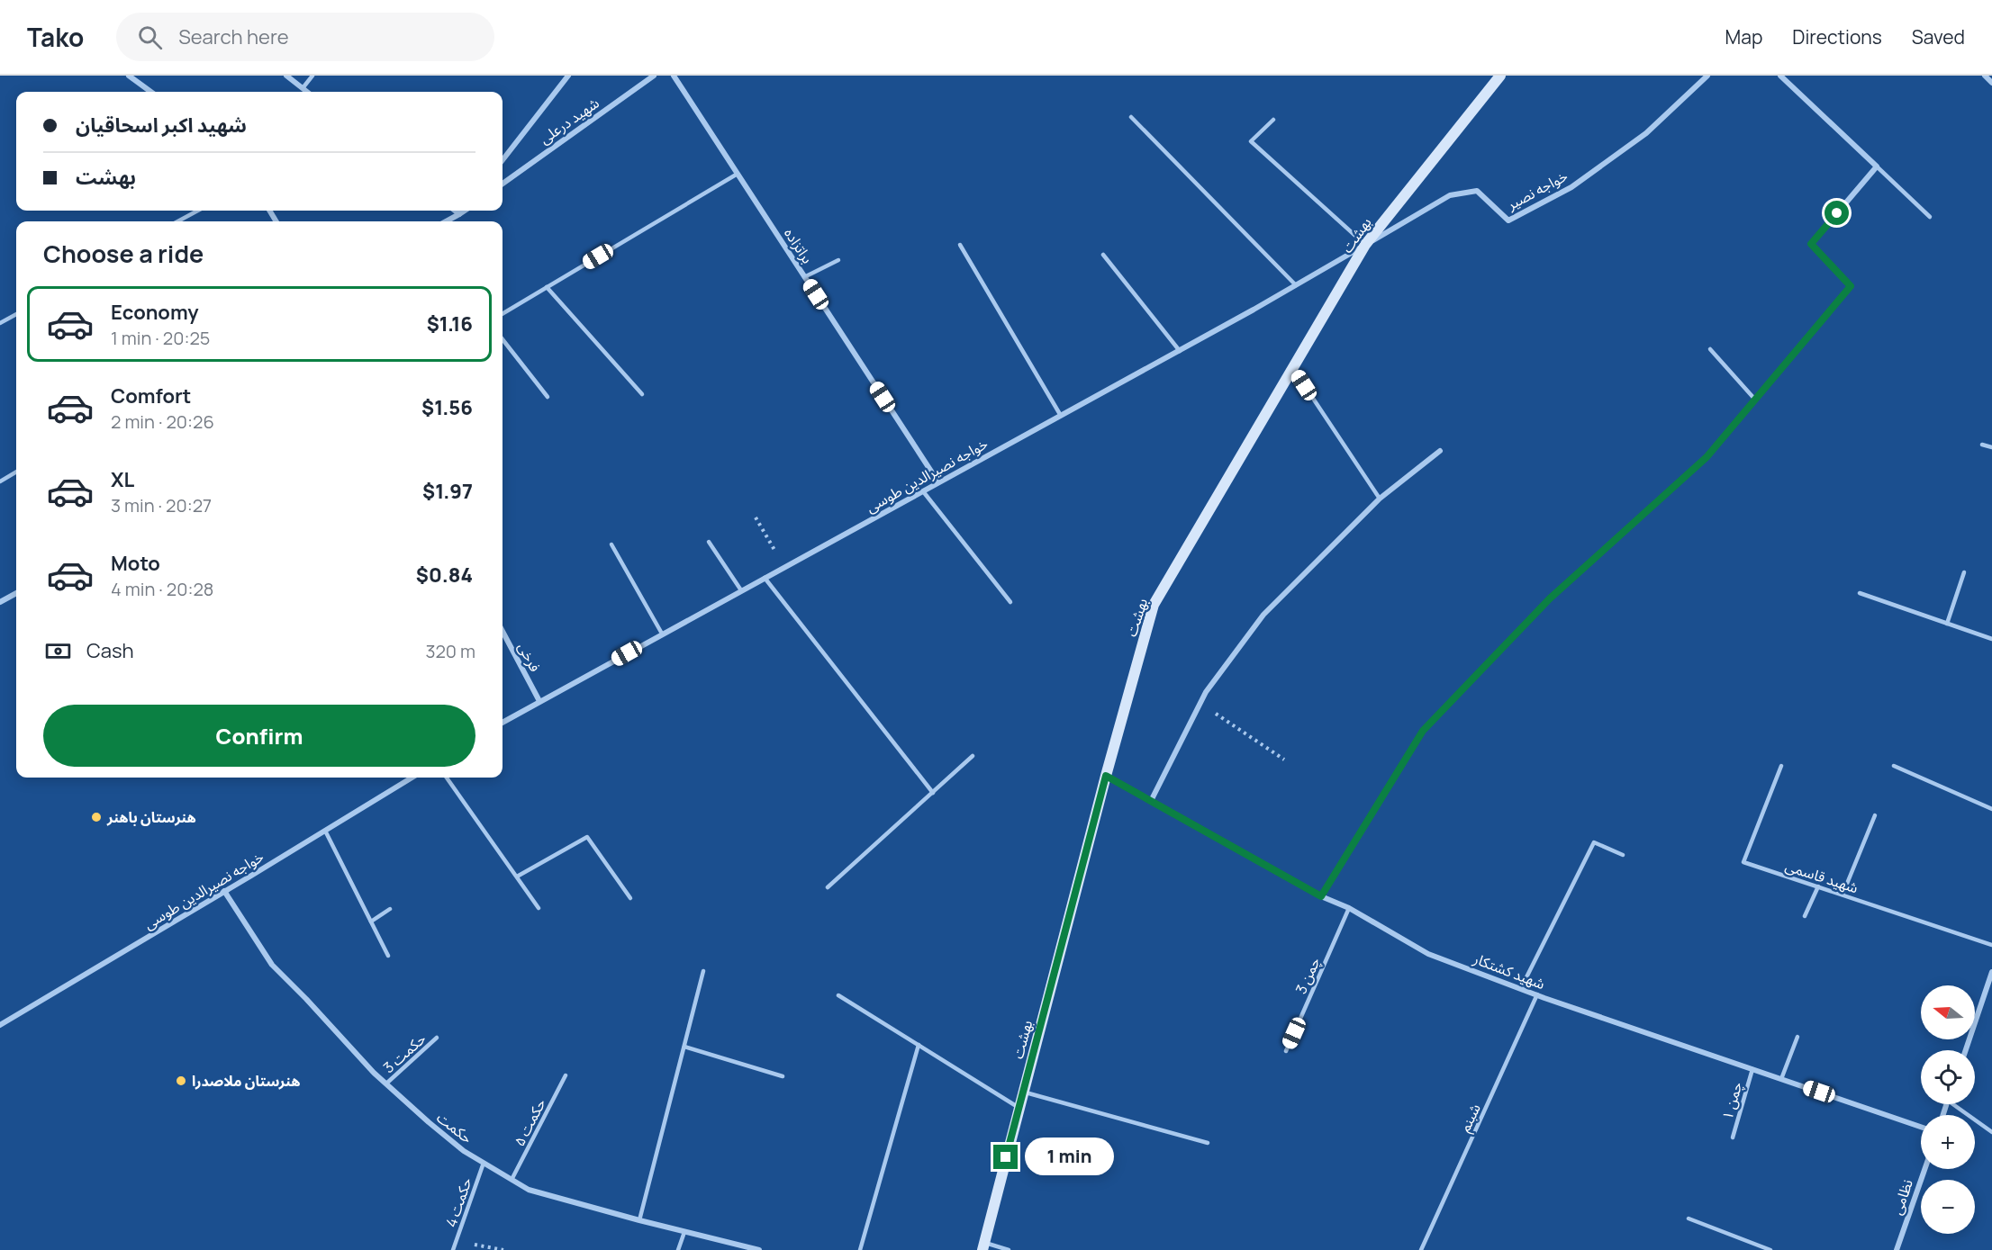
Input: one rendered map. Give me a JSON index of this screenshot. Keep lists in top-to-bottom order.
{
  "streets": {
    "street": [
      "شهید درعلی",
      "خواجه نصیر",
      "بهشت",
      "براتزاده",
      "خواجه نصیرالدین طوسی",
      "فرخی",
      "شهید کشتکار",
      "حکمت",
      "نظامی"
    ],
    "lane": [
      "شهید قاسمی",
      "چمن 3",
      "حکمت 3",
      "چمن ۱",
      "شبنم",
      "حکمت ۵",
      "حکمت 4"
    ]
  },
  "crossings": [
    ["خواجه نصیر", "بهشت"],
    ["خواجه نصیر", "خواجه نصیرالدین طوسی"],
    ["بهشت", "خواجه نصیرالدین طوسی"],
    ["بهشت", "شهید کشتکار"],
    ["براتزاده", "خواجه نصیرالدین طوسی"],
    ["خواجه نصیرالدین طوسی", "فرخی"],
    ["خواجه نصیرالدین طوسی", "حکمت"],
    ["شهید کشتکار", "چمن 3"],
    ["شهید کشتکار", "چمن ۱"],
    ["شهید کشتکار", "شبنم"],
    ["حکمت 3", "حکمت"],
    ["حکمت ۵", "حکمت"],
    ["حکمت", "حکمت 4"]
  ],
  "places": ["هنرستان باهنر", "هنرستان ملاصدرا"],
  "north": "left",
  "page": {
    "header": "Tako",
    "search": "Search here",
    "nav": ["Map", "Directions", "Saved"],
    "banner": ["شهید اکبر اسحاقیان", "بهشت"],
    "heading": "Choose a ride",
    "list": [
      {
        "name": "Economy",
        "note": "1 min · 20:25",
        "value": "$1.16"
      },
      {
        "name": "Comfort",
        "note": "2 min · 20:26",
        "value": "$1.56"
      },
      {
        "name": "XL",
        "note": "3 min · 20:27",
        "value": "$1.97"
      },
      {
        "name": "Moto",
        "note": "4 min · 20:28",
        "value": "$0.84"
      }
    ],
    "pay": ["Cash", "320 m"],
    "buttons": "Confirm",
    "map_buttons": ["+", "−"],
    "bubble": "1 min"
  }
}
